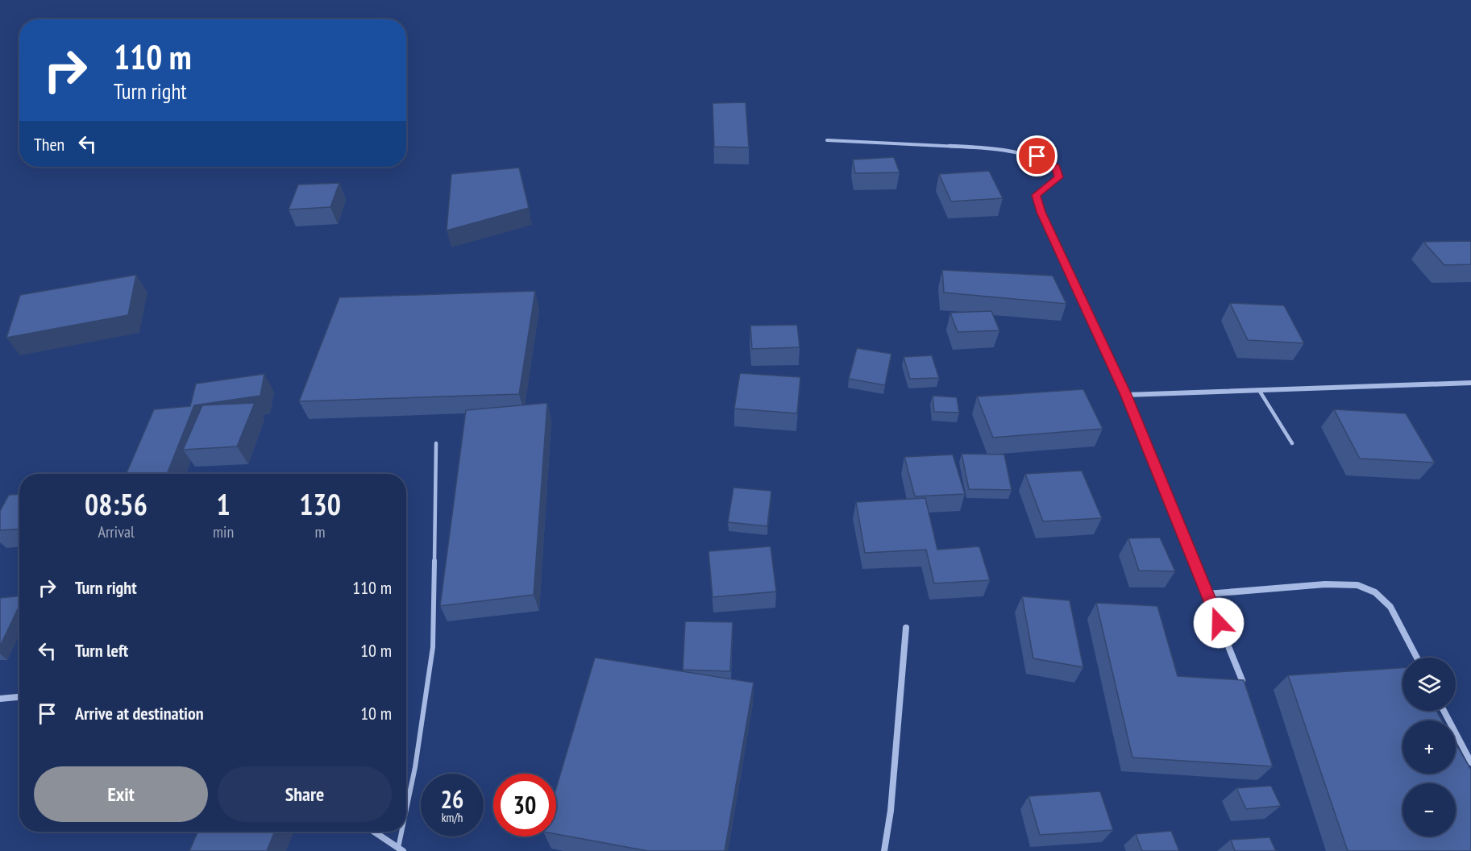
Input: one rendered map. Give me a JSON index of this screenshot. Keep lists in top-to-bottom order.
{
  "page": {
    "turn": ["110 m", "Turn right"],
    "then": "Then",
    "eta": [
      "08:56",
      "Arrival",
      "1",
      "min",
      "130",
      "m"
    ],
    "list": [
      {
        "name": "Turn right",
        "value": "110 m"
      },
      {
        "name": "Turn left",
        "value": "10 m"
      },
      {
        "name": "Arrive at destination",
        "value": "10 m"
      }
    ],
    "map_buttons": ["+", "−"],
    "buttons": ["Exit", "Share"],
    "speed": "26 km/h",
    "limit": "30"
  }
}
